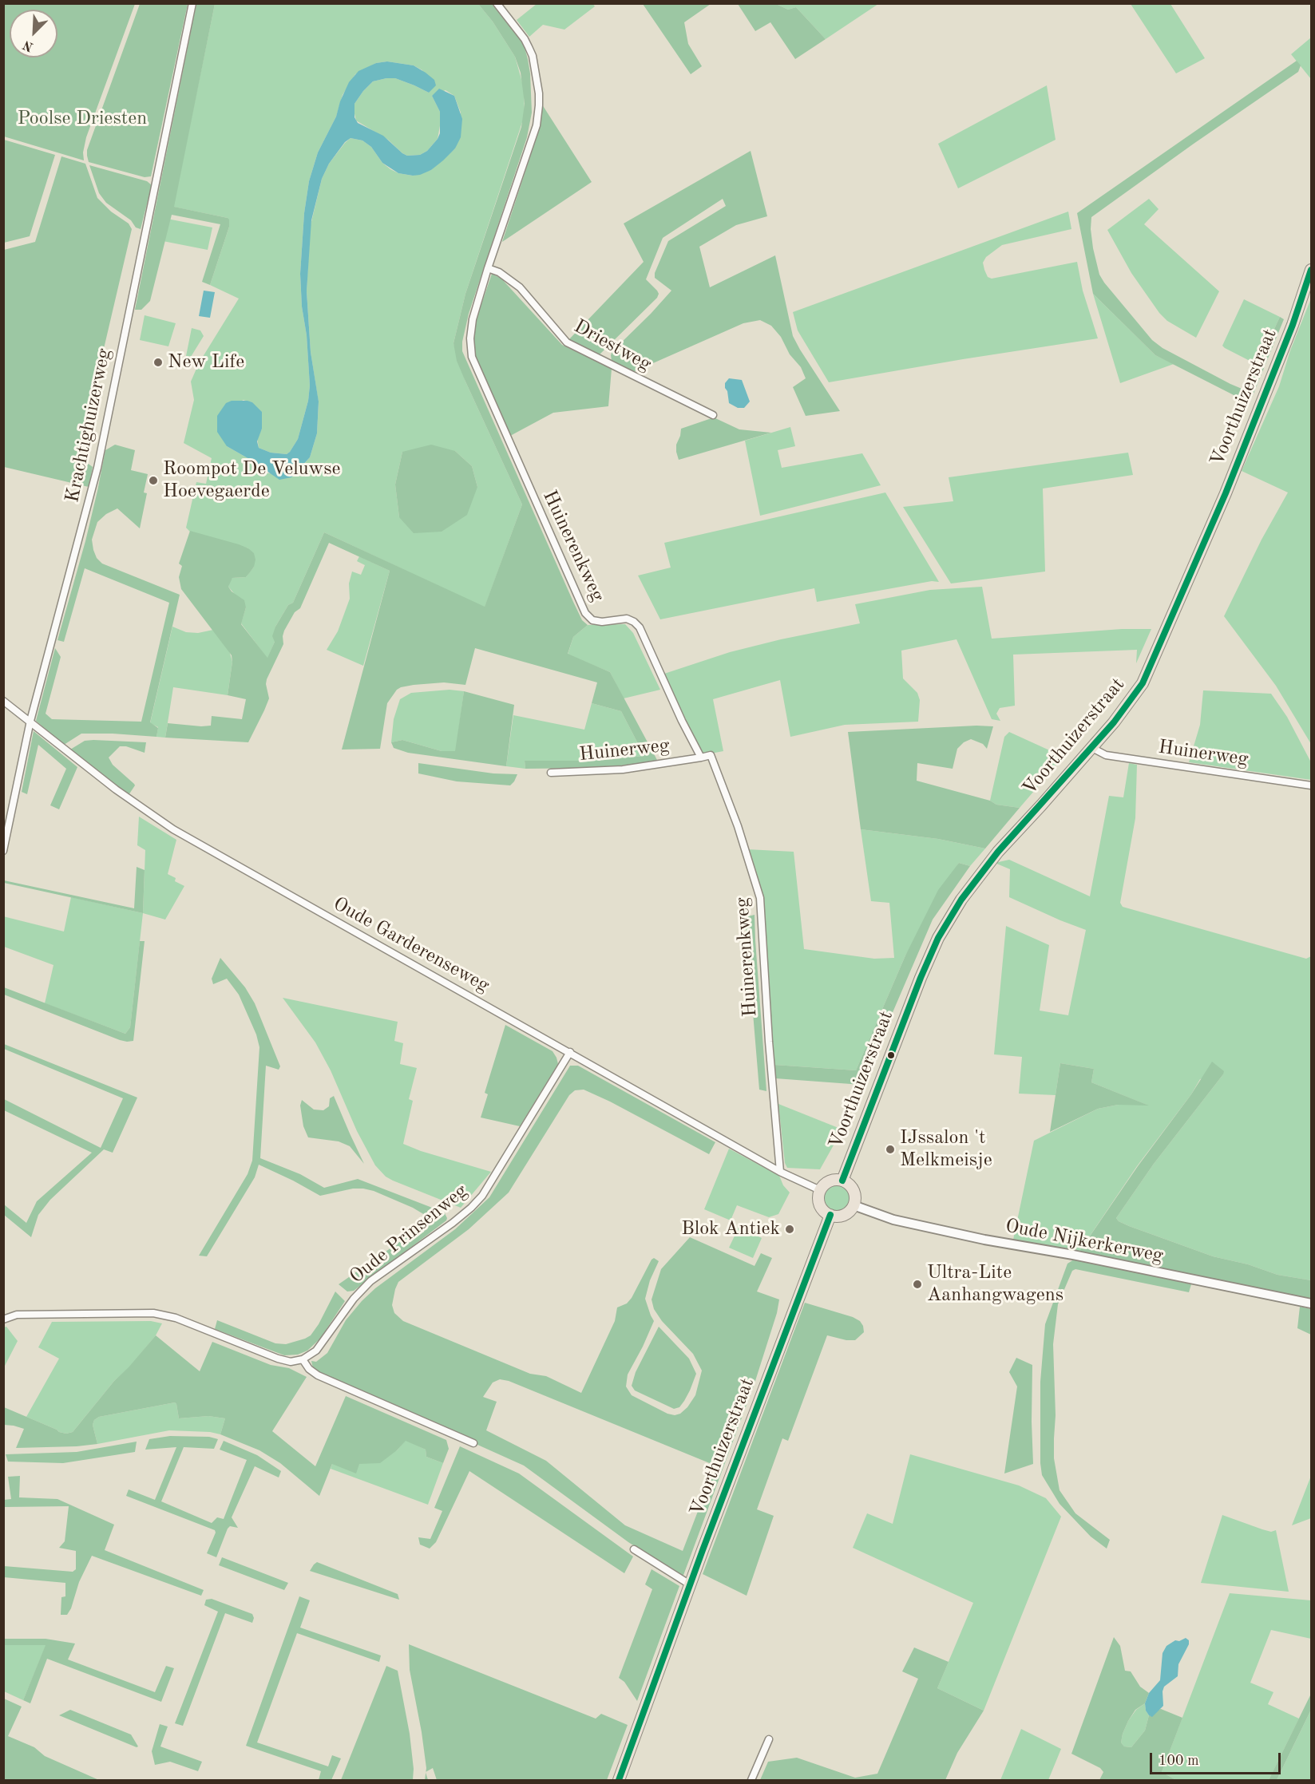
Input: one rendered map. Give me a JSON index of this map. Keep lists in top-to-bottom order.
{
  "streets": {
    "main road": ["Voorthuizerstraat"],
    "street": [
      "Driestweg",
      "Krachtighuizerweg",
      "Huinerenkweg",
      "Huinerweg",
      "Oude Garderenseweg",
      "Oude Prinsenweg",
      "Oude Nijkerkerweg"
    ]
  },
  "crossings": [
    ["Driestweg", "Huinerenkweg"],
    ["Voorthuizerstraat", "Huinerweg"],
    ["Voorthuizerstraat", "Oude Garderenseweg"],
    ["Voorthuizerstraat", "Oude Nijkerkerweg"],
    ["Krachtighuizerweg", "Oude Garderenseweg"],
    ["Huinerenkweg", "Huinerweg"],
    ["Huinerenkweg", "Oude Garderenseweg"],
    ["Oude Garderenseweg", "Oude Prinsenweg"],
    ["Oude Garderenseweg", "Oude Nijkerkerweg"]
  ],
  "parks": ["Poolse Driesten"],
  "places": [
    "New Life",
    "Roompot De Veluwse Hoevegaerde",
    "IJssalon 't Melkmeisje",
    "Blok Antiek",
    "Ultra-Lite Aanhangwagens"
  ],
  "scale_bar": "100 m",
  "north": "bottom left"
}
